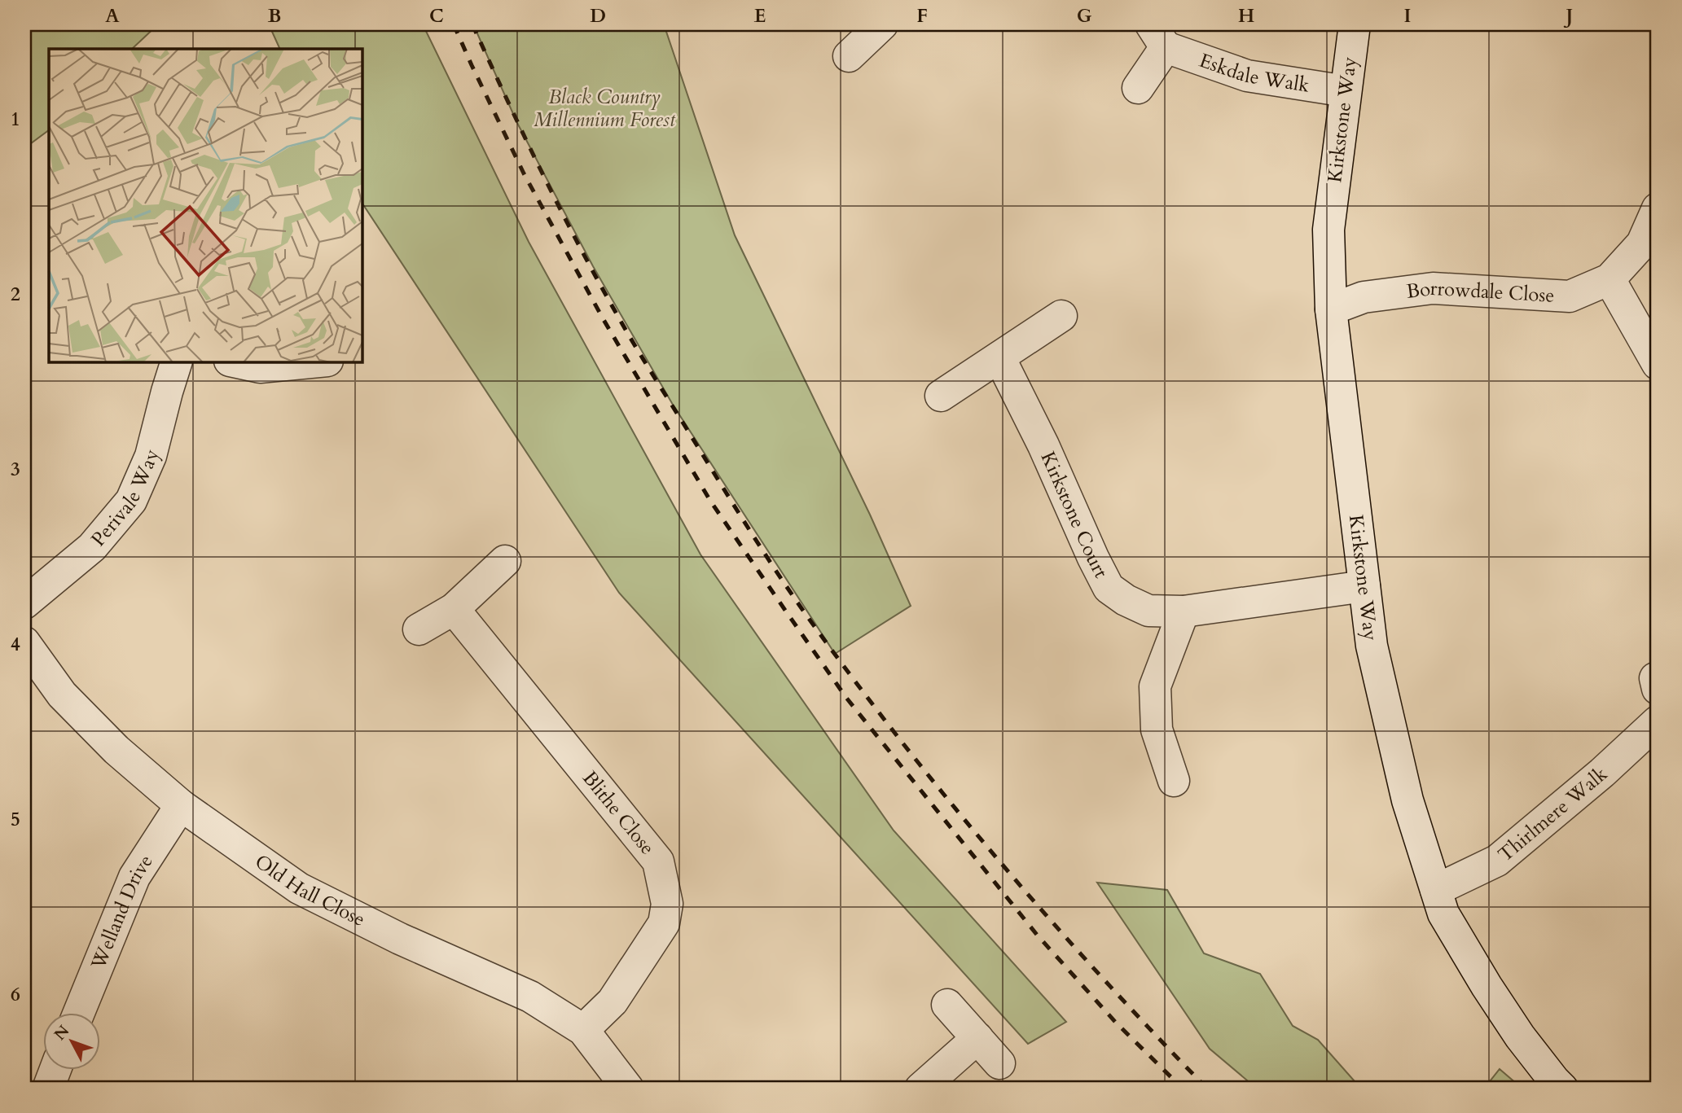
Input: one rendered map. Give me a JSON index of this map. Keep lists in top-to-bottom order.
{
  "streets": {
    "street": [
      "Eskdale Walk",
      "Kirkstone Way",
      "Borrowdale Close",
      "Perivale Way",
      "Kirkstone Court",
      "Blithe Close",
      "Thirlmere Walk",
      "Old Hall Close",
      "Welland Drive"
    ]
  },
  "crossings": [
    ["Eskdale Walk", "Kirkstone Way"],
    ["Kirkstone Way", "Borrowdale Close"],
    ["Kirkstone Way", "Kirkstone Court"],
    ["Kirkstone Way", "Thirlmere Walk"],
    ["Blithe Close", "Old Hall Close"],
    ["Old Hall Close", "Welland Drive"]
  ],
  "parks": ["Black Country Millennium Forest"],
  "north": "top left",
  "grid": {
    "columns": [
      "A",
      "B",
      "C",
      "D",
      "E",
      "F",
      "G",
      "H",
      "I",
      "J"
    ],
    "rows": [
      "1",
      "2",
      "3",
      "4",
      "5",
      "6"
    ]
  }
}
